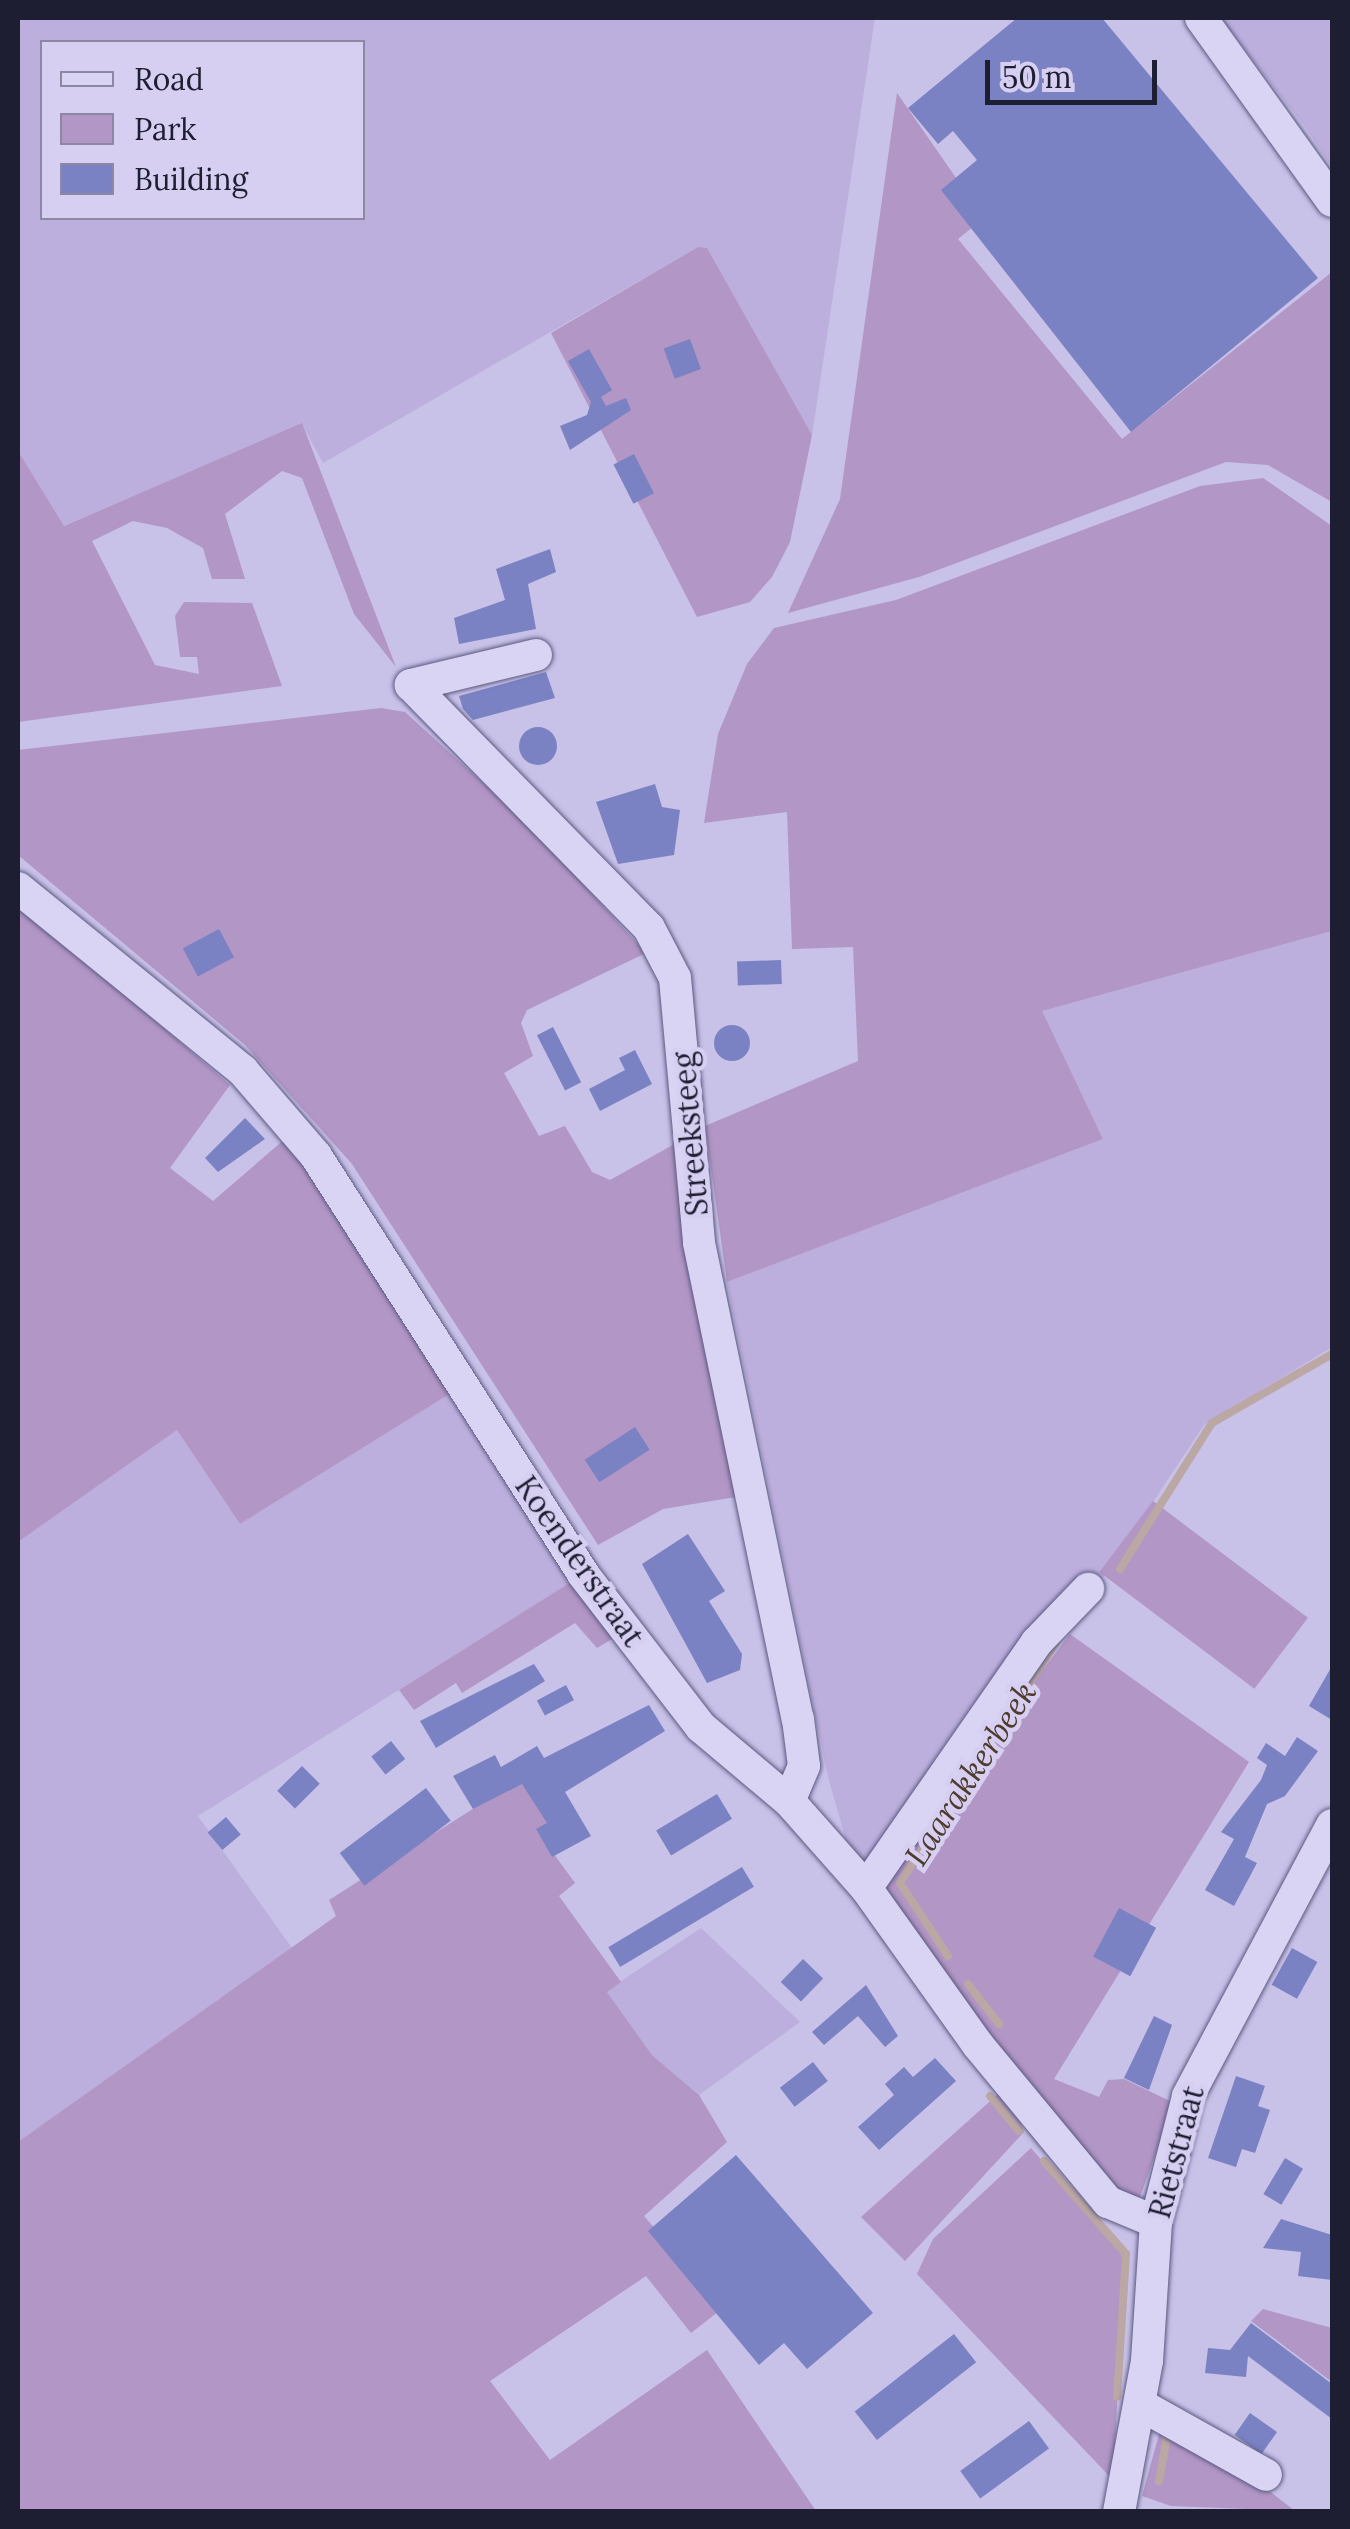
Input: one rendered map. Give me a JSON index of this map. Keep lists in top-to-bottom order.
{
  "streets": {
    "street": ["Streeksteeg", "Koenderstraat", "Rietstraat"]
  },
  "crossings": [
    ["Streeksteeg", "Koenderstraat"],
    ["Koenderstraat", "Rietstraat"]
  ],
  "water": ["Laarakkerbeek"],
  "legend": ["Road", "Park", "Building"],
  "scale_bar": "50 m"
}
